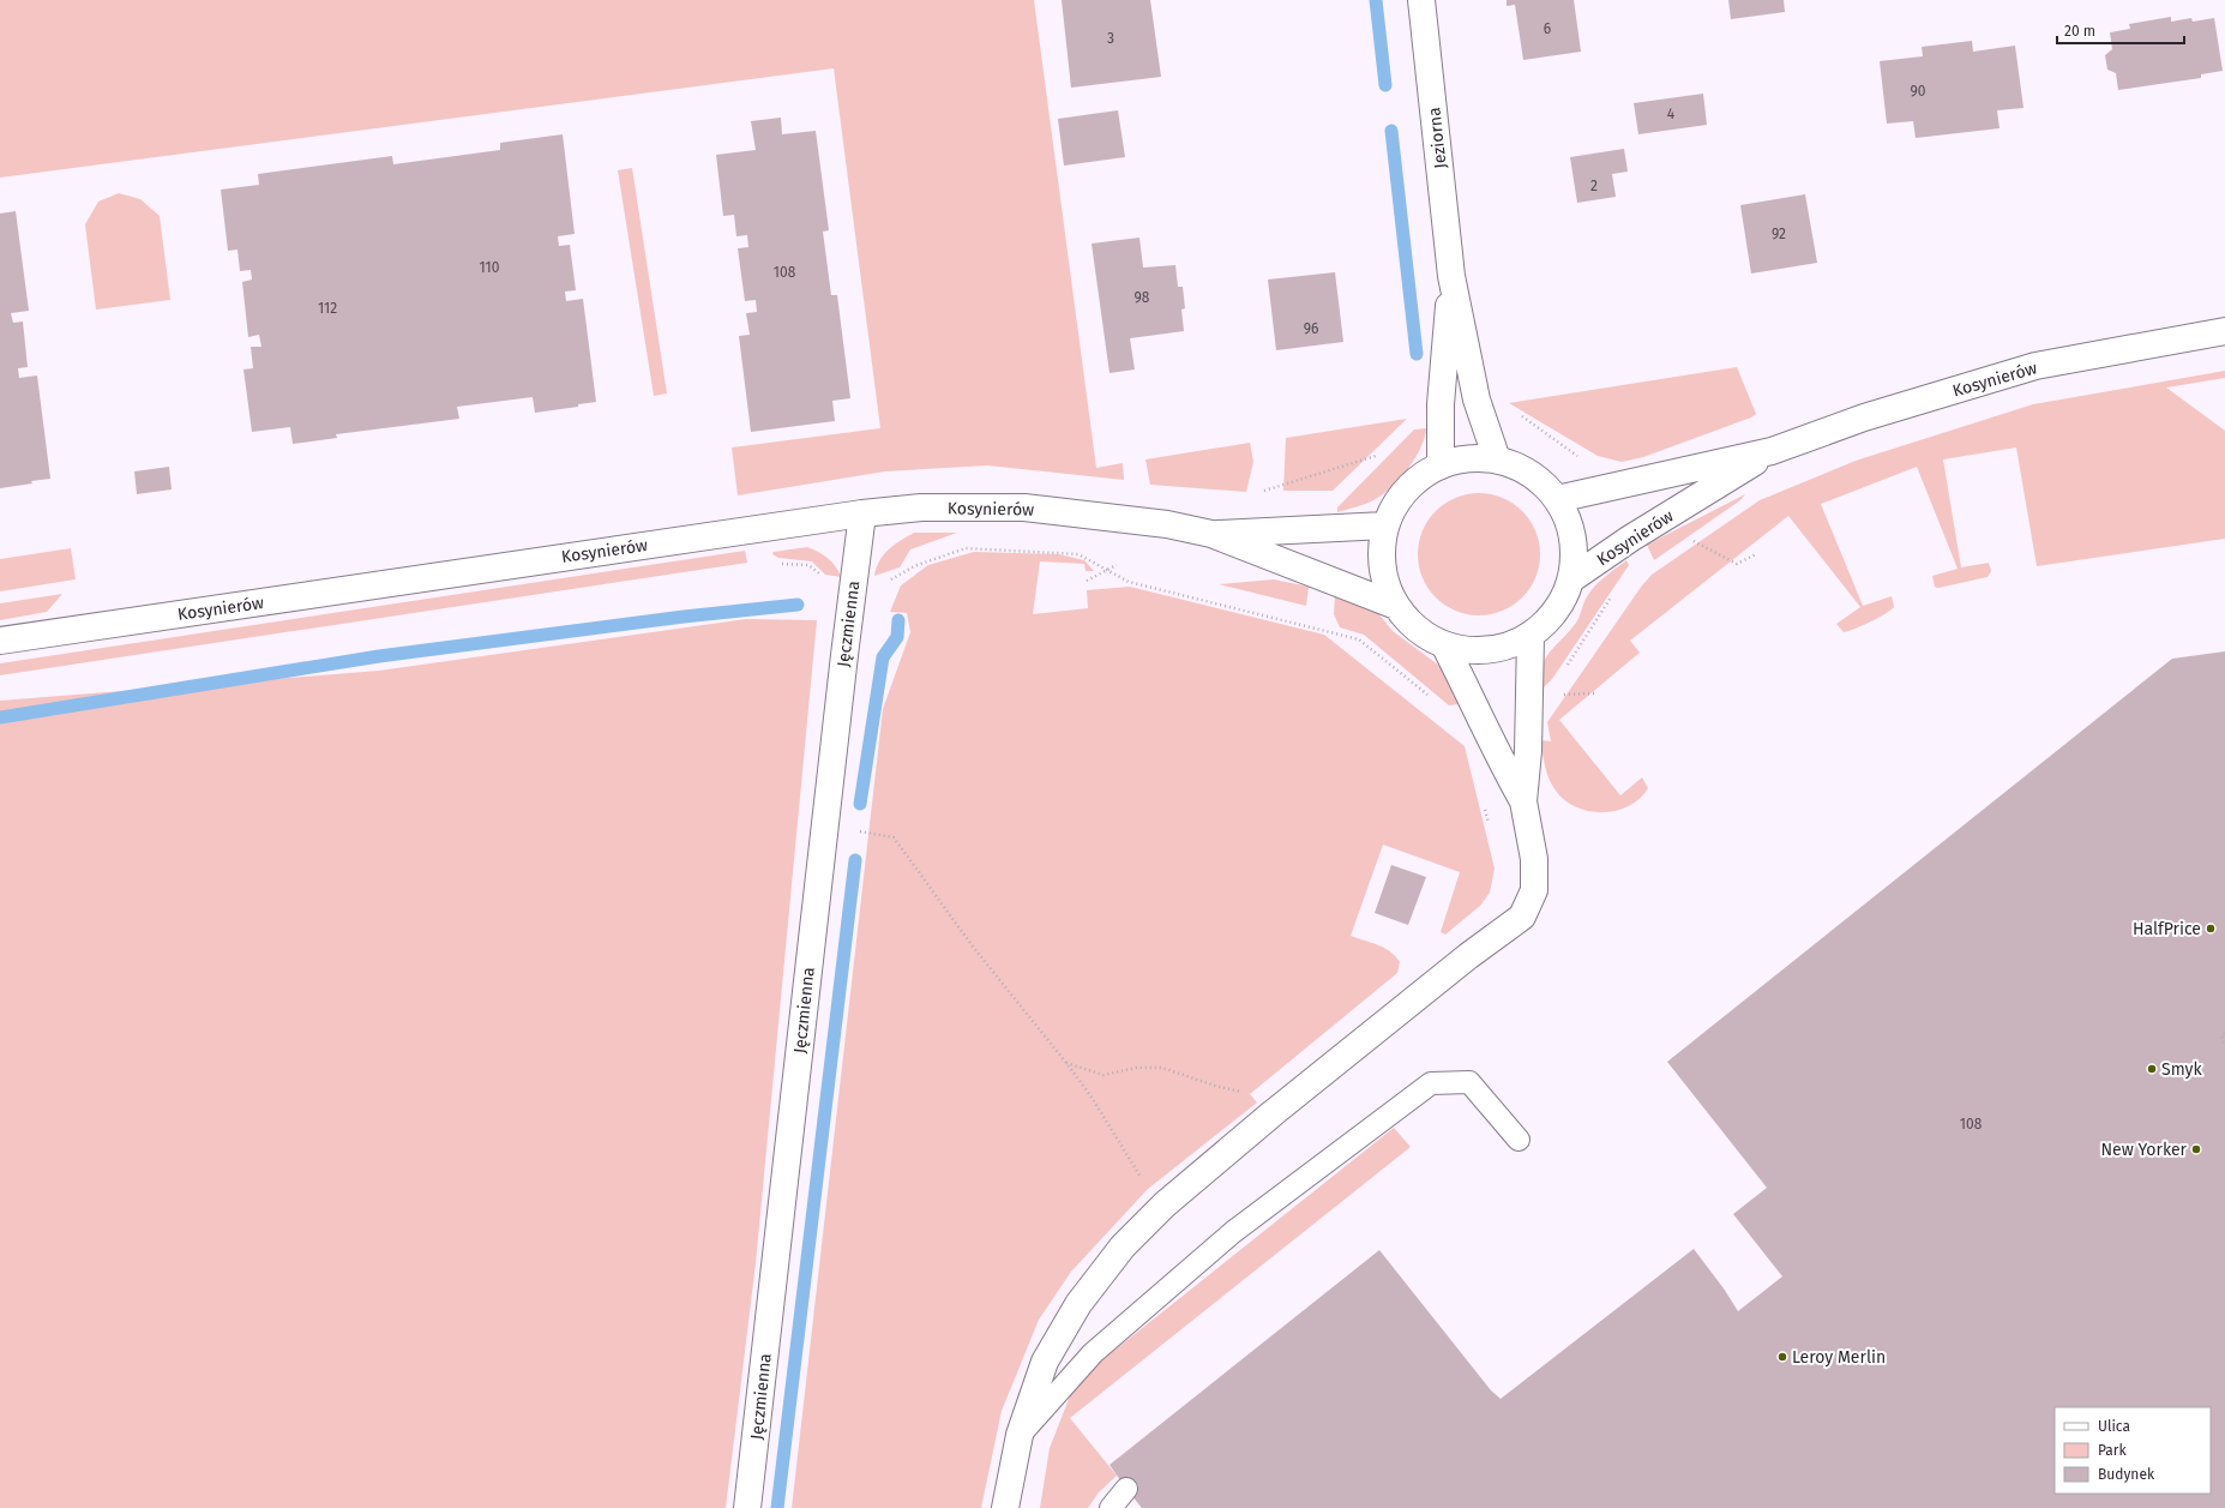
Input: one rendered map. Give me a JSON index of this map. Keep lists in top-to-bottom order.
{
  "streets": {
    "main road": ["Jeziorna", "Kosynierów", "Jęczmienna"]
  },
  "crossings": [
    ["Kosynierów", "Jęczmienna"]
  ],
  "places": [
    "HalfPrice",
    "Smyk",
    "New Yorker",
    "Leroy Merlin"
  ],
  "house_numbers": [
    "6",
    "3",
    "90",
    "4",
    "2",
    "92",
    "110",
    "108",
    "98",
    "112",
    "96",
    "108"
  ],
  "legend": ["Ulica", "Park", "Budynek"],
  "scale_bar": "20 m"
}
